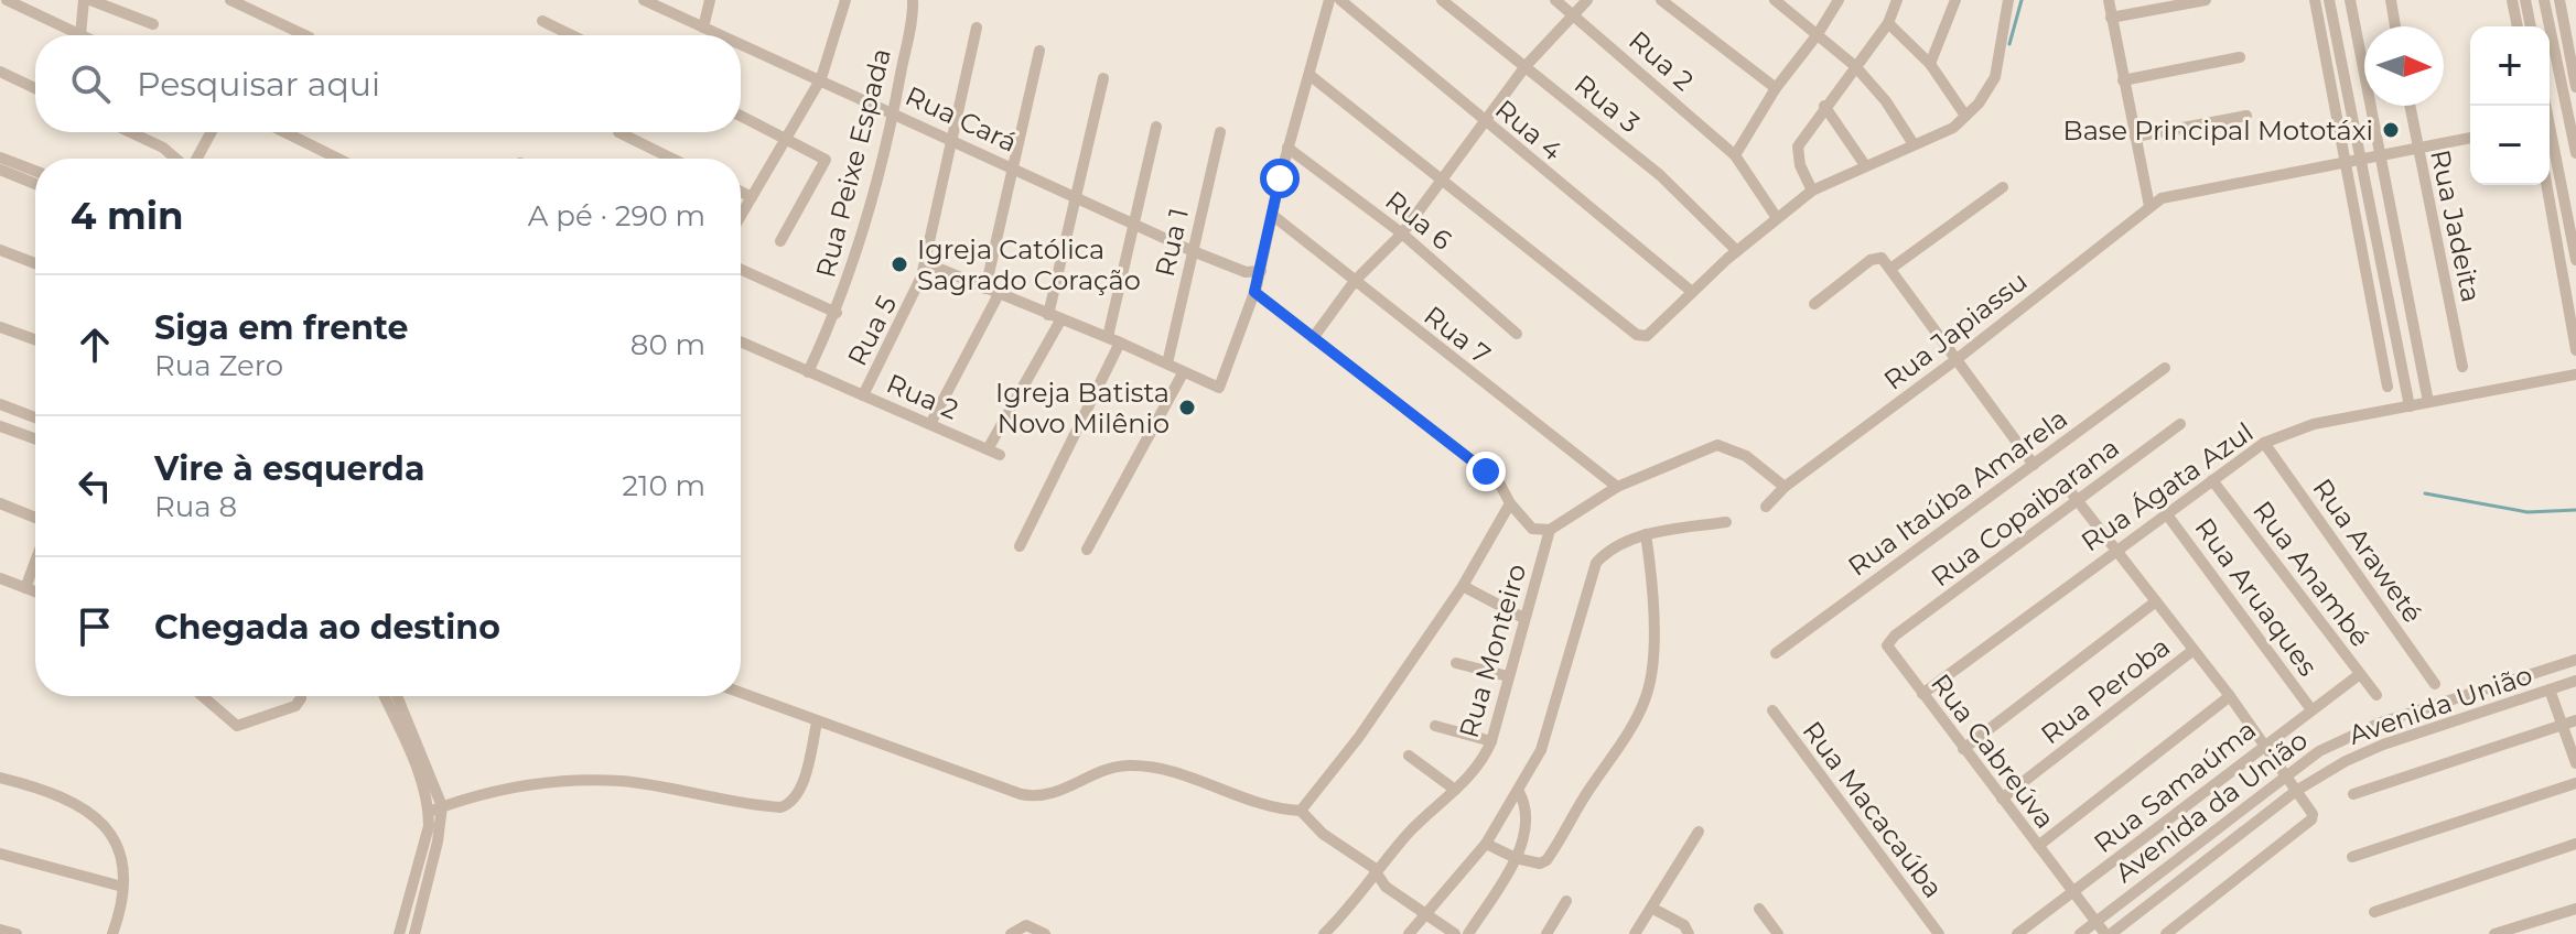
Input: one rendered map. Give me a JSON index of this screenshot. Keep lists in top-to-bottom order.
{
  "streets": {
    "street": [
      "Rua 2",
      "Rua 3",
      "Rua Cará",
      "Rua 4",
      "Rua Peixe Espada",
      "Rua 6",
      "Rua Jadeita",
      "Rua 1",
      "Rua 5",
      "Rua Japiassu",
      "Rua 7",
      "Rua Ágata Azul",
      "Rua Itaúba Amarela",
      "Rua Copaibarana",
      "Rua Araweté",
      "Rua Anambé",
      "Rua Aruaques",
      "Rua Monteiro",
      "Rua Peroba",
      "Avenida União",
      "Rua Cabreúva",
      "Rua Samaúma",
      "Avenida da União",
      "Rua Macacaúba"
    ]
  },
  "crossings": [
    ["Rua 2", "Rua Peixe Espada"],
    ["Rua 2", "Rua 5"],
    ["Rua Cará", "Rua Peixe Espada"],
    ["Rua Cará", "Rua 1"],
    ["Rua Cará", "Rua 5"],
    ["Rua Jadeita", "Rua Japiassu"],
    ["Rua Ágata Azul", "Rua Araweté"],
    ["Rua Ágata Azul", "Rua Anambé"],
    ["Rua Ágata Azul", "Rua Aruaques"],
    ["Rua Ágata Azul", "Rua Cabreúva"],
    ["Rua Copaibarana", "Rua Cabreúva"],
    ["Rua Anambé", "Rua Samaúma"],
    ["Rua Aruaques", "Rua Samaúma"],
    ["Rua Peroba", "Rua Cabreúva"],
    ["Avenida União", "Rua Cabreúva"],
    ["Rua Cabreúva", "Rua Samaúma"],
    ["Rua Cabreúva", "Avenida da União"]
  ],
  "places": ["Base Principal Mototáxi", "Igreja Católica Sagrado Coração", "Igreja Batista Novo Milênio"],
  "north": "right",
  "page": {
    "map_buttons": ["+", "−"],
    "search": "Pesquisar aqui",
    "heading": ["4 min", "A pé · 290 m"],
    "list": [
      ["Siga em frente", "Rua Zero", "80 m"],
      ["Vire à esquerda", "Rua 8", "210 m"],
      "Chegada ao destino"
    ]
  }
}
